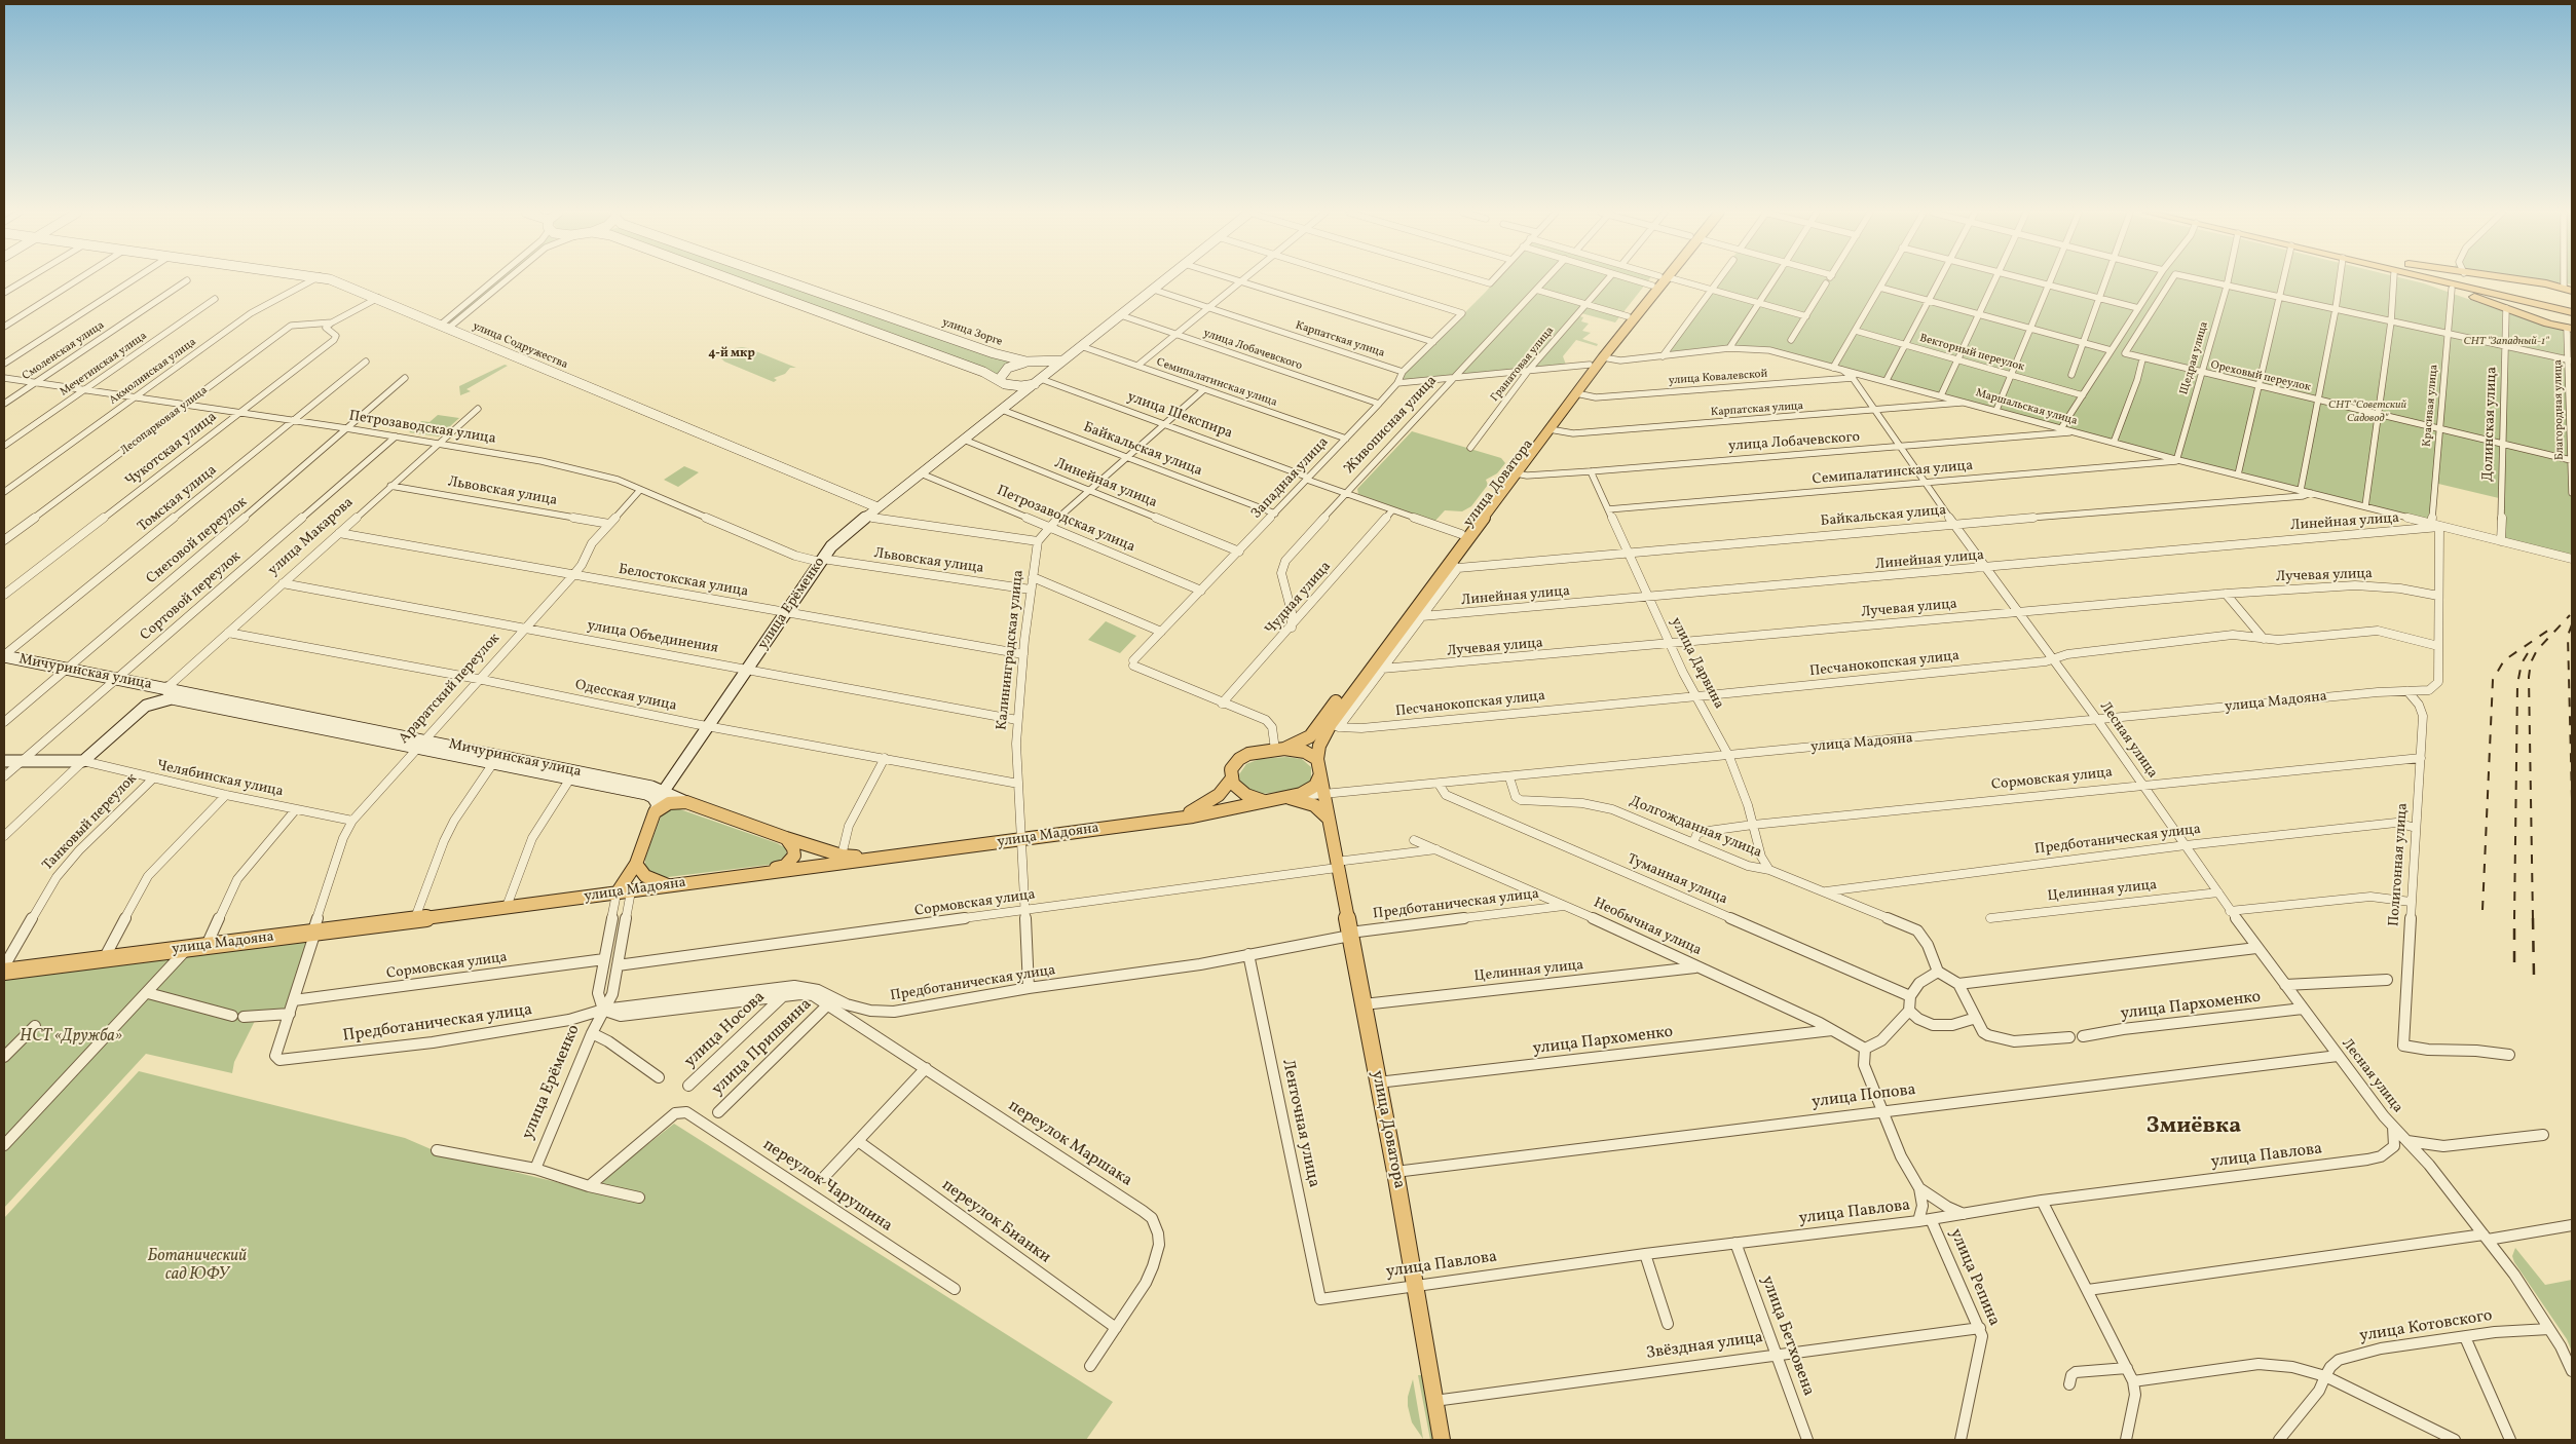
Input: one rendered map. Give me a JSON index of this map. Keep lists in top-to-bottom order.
{
  "streets": {
    "main road": [
      "улица Зорге",
      "улица Содружества",
      "улица Доватора",
      "улица Макарова",
      "улица Ерёменко",
      "Мичуринская улица",
      "улица Мадояна"
    ],
    "street": [
      "Карпатская улица",
      "улица Лобачевского",
      "Смоленская улица",
      "Векторный переулок",
      "Щедрая улица",
      "Мечетинская улица",
      "Гранатовая улица",
      "Акмолинская улица",
      "Ореховый переулок",
      "улица Ковалевской",
      "Семипалатинская улица",
      "Красивая улица",
      "Маршальская улица",
      "Благородная улица",
      "улица Шекспира",
      "Лесопарковая улица",
      "Долинская улица",
      "Живописная улица",
      "Петрозаводская улица",
      "Чукотская улица",
      "Байкальская улица",
      "Западная улица",
      "Линейная улица",
      "Львовская улица",
      "Томская улица",
      "Снеговой переулок",
      "Лучевая улица",
      "Белостокская улица",
      "Сортовой переулок",
      "Чудная улица",
      "улица Объединения",
      "Калининградская улица",
      "улица Дарвина",
      "Песчанокопская улица",
      "Араратский переулок",
      "Одесская улица",
      "Лесная улица",
      "Челябинская улица",
      "Сормовская улица",
      "Танковый переулок",
      "Долгожданная улица",
      "Предботаническая улица",
      "Полигонная улица",
      "Туманная улица",
      "Целинная улица",
      "Необычная улица",
      "улица Пархоменко",
      "улица Носова",
      "улица Пришвина",
      "улица Попова",
      "Ленточная улица",
      "переулок Маршака",
      "улица Павлова",
      "переулок Чарушина",
      "переулок Бианки",
      "улица Репина",
      "улица Котовского",
      "улица Бетховена",
      "Звёздная улица"
    ]
  },
  "crossings": [
    ["улица Зорге", "улица Ерёменко"],
    ["Карпатская улица", "Маршальская улица"],
    ["Карпатская улица", "Западная улица"],
    ["Карпатская улица", "улица Доватора"],
    ["Карпатская улица", "улица Ерёменко"],
    ["Карпатская улица", "Лесная улица"],
    ["улица Содружества", "улица Ерёменко"],
    ["улица Лобачевского", "Маршальская улица"],
    ["улица Лобачевского", "Западная улица"],
    ["улица Лобачевского", "улица Доватора"],
    ["улица Лобачевского", "улица Ерёменко"],
    ["улица Лобачевского", "улица Дарвина"],
    ["улица Лобачевского", "Лесная улица"],
    ["Смоленская улица", "Петрозаводская улица"],
    ["Щедрая улица", "Ореховый переулок"],
    ["Щедрая улица", "Семипалатинская улица"],
    ["Щедрая улица", "Маршальская улица"],
    ["Мечетинская улица", "Петрозаводская улица"],
    ["Акмолинская улица", "Петрозаводская улица"],
    ["Ореховый переулок", "Красивая улица"],
    ["Ореховый переулок", "Благородная улица"],
    ["Ореховый переулок", "Долинская улица"],
    ["улица Ковалевской", "Маршальская улица"],
    ["улица Ковалевской", "улица Доватора"],
    ["улица Ковалевской", "Лесная улица"],
    ["Семипалатинская улица", "Маршальская улица"],
    ["Семипалатинская улица", "Западная улица"],
    ["Семипалатинская улица", "улица Ерёменко"],
    ["Семипалатинская улица", "Калининградская улица"],
    ["Семипалатинская улица", "улица Дарвина"],
    ["Семипалатинская улица", "Лесная улица"],
    ["Красивая улица", "Маршальская улица"],
    ["Маршальская улица", "Долинская улица"],
    ["Маршальская улица", "Байкальская улица"],
    ["Маршальская улица", "Линейная улица"],
    ["Маршальская улица", "Лесная улица"],
    ["улица Шекспира", "Живописная улица"],
    ["улица Шекспира", "Западная улица"],
    ["улица Шекспира", "улица Доватора"],
    ["улица Шекспира", "Чудная улица"],
    ["улица Шекспира", "улица Ерёменко"],
    ["улица Шекспира", "Калининградская улица"],
    ["Лесопарковая улица", "Петрозаводская улица"],
    ["Лесопарковая улица", "Чукотская улица"],
    ["Живописная улица", "Чудная улица"],
    ["Петрозаводская улица", "Чукотская улица"],
    ["Петрозаводская улица", "Западная улица"],
    ["Петрозаводская улица", "Львовская улица"],
    ["Петрозаводская улица", "Томская улица"],
    ["Петрозаводская улица", "улица Макарова"],
    ["Петрозаводская улица", "Снеговой переулок"],
    ["Петрозаводская улица", "Сортовой переулок"],
    ["Петрозаводская улица", "улица Ерёменко"],
    ["Петрозаводская улица", "Калининградская улица"],
    ["Петрозаводская улица", "Араратский переулок"],
    ["Байкальская улица", "Западная улица"],
    ["Байкальская улица", "улица Доватора"],
    ["Байкальская улица", "улица Ерёменко"],
    ["Байкальская улица", "Калининградская улица"],
    ["Байкальская улица", "улица Дарвина"],
    ["Байкальская улица", "Лесная улица"],
    ["Западная улица", "Линейная улица"],
    ["Западная улица", "Чудная улица"],
    ["Линейная улица", "улица Доватора"],
    ["Линейная улица", "улица Ерёменко"],
    ["Линейная улица", "Калининградская улица"],
    ["Линейная улица", "улица Дарвина"],
    ["Линейная улица", "Лесная улица"],
    ["улица Доватора", "Лучевая улица"],
    ["улица Доватора", "Песчанокопская улица"],
    ["улица Доватора", "улица Мадояна"],
    ["улица Доватора", "Сормовская улица"],
    ["улица Доватора", "Предботаническая улица"],
    ["улица Доватора", "Целинная улица"],
    ["улица Доватора", "улица Пархоменко"],
    ["улица Доватора", "улица Попова"],
    ["улица Доватора", "улица Павлова"],
    ["улица Доватора", "Звёздная улица"],
    ["Львовская улица", "улица Макарова"],
    ["Львовская улица", "улица Ерёменко"],
    ["Львовская улица", "Калининградская улица"],
    ["Львовская улица", "Араратский переулок"],
    ["Томская улица", "Мичуринская улица"],
    ["улица Макарова", "Белостокская улица"],
    ["улица Макарова", "улица Объединения"],
    ["улица Макарова", "Мичуринская улица"],
    ["улица Макарова", "Одесская улица"],
    ["улица Макарова", "Челябинская улица"],
    ["Снеговой переулок", "Мичуринская улица"],
    ["Лучевая улица", "улица Дарвина"],
    ["Лучевая улица", "Лесная улица"],
    ["Белостокская улица", "улица Ерёменко"],
    ["Белостокская улица", "Калининградская улица"],
    ["Белостокская улица", "Араратский переулок"],
    ["Сортовой переулок", "Мичуринская улица"],
    ["улица Ерёменко", "улица Объединения"],
    ["улица Ерёменко", "Мичуринская улица"],
    ["улица Ерёменко", "Одесская улица"],
    ["улица Ерёменко", "улица Мадояна"],
    ["улица Ерёменко", "Сормовская улица"],
    ["улица Ерёменко", "Предботаническая улица"],
    ["улица Объединения", "Калининградская улица"],
    ["улица Объединения", "Араратский переулок"],
    ["Калининградская улица", "Одесская улица"],
    ["Калининградская улица", "улица Мадояна"],
    ["Калининградская улица", "Сормовская улица"],
    ["Калининградская улица", "Предботаническая улица"],
    ["улица Дарвина", "Песчанокопская улица"],
    ["улица Дарвина", "улица Мадояна"],
    ["улица Дарвина", "Сормовская улица"],
    ["улица Дарвина", "Долгожданная улица"],
    ["Песчанокопская улица", "улица Мадояна"],
    ["Песчанокопская улица", "Лесная улица"],
    ["Мичуринская улица", "Араратский переулок"],
    ["Мичуринская улица", "улица Мадояна"],
    ["Араратский переулок", "Одесская улица"],
    ["Араратский переулок", "улица Мадояна"],
    ["Араратский переулок", "Челябинская улица"],
    ["Араратский переулок", "Сормовская улица"],
    ["Араратский переулок", "Предботаническая улица"],
    ["улица Мадояна", "Лесная улица"],
    ["улица Мадояна", "Танковый переулок"],
    ["улица Мадояна", "Долгожданная улица"],
    ["улица Мадояна", "Полигонная улица"],
    ["улица Мадояна", "Туманная улица"],
    ["Лесная улица", "Сормовская улица"],
    ["Лесная улица", "Предботаническая улица"],
    ["Лесная улица", "Целинная улица"],
    ["Лесная улица", "улица Пархоменко"],
    ["Лесная улица", "улица Попова"],
    ["Лесная улица", "улица Павлова"],
    ["Лесная улица", "улица Котовского"],
    ["Челябинская улица", "Танковый переулок"],
    ["Сормовская улица", "Долгожданная улица"],
    ["Сормовская улица", "Полигонная улица"],
    ["Сормовская улица", "Необычная улица"],
    ["Долгожданная улица", "Предботаническая улица"],
    ["Долгожданная улица", "Туманная улица"],
    ["Предботаническая улица", "Полигонная улица"],
    ["Предботаническая улица", "Необычная улица"],
    ["Предботаническая улица", "улица Носова"],
    ["Предботаническая улица", "улица Пришвина"],
    ["Предботаническая улица", "Ленточная улица"],
    ["Предботаническая улица", "переулок Маршака"],
    ["Целинная улица", "Необычная улица"],
    ["Необычная улица", "улица Пархоменко"],
    ["улица Пришвина", "переулок Маршака"],
    ["Ленточная улица", "улица Павлова"],
    ["переулок Маршака", "переулок Бианки"],
    ["улица Павлова", "улица Репина"],
    ["улица Павлова", "улица Бетховена"],
    ["улица Репина", "Звёздная улица"],
    ["улица Бетховена", "Звёздная улица"]
  ],
  "districts": ["4-й мкр", "Змиёвка"],
  "parks": [
    "СНТ \"Западный-1\"",
    "СНТ \"Советский Садовод\"",
    "НСТ «Дружба»",
    "Ботанический сад ЮФУ"
  ]
}
